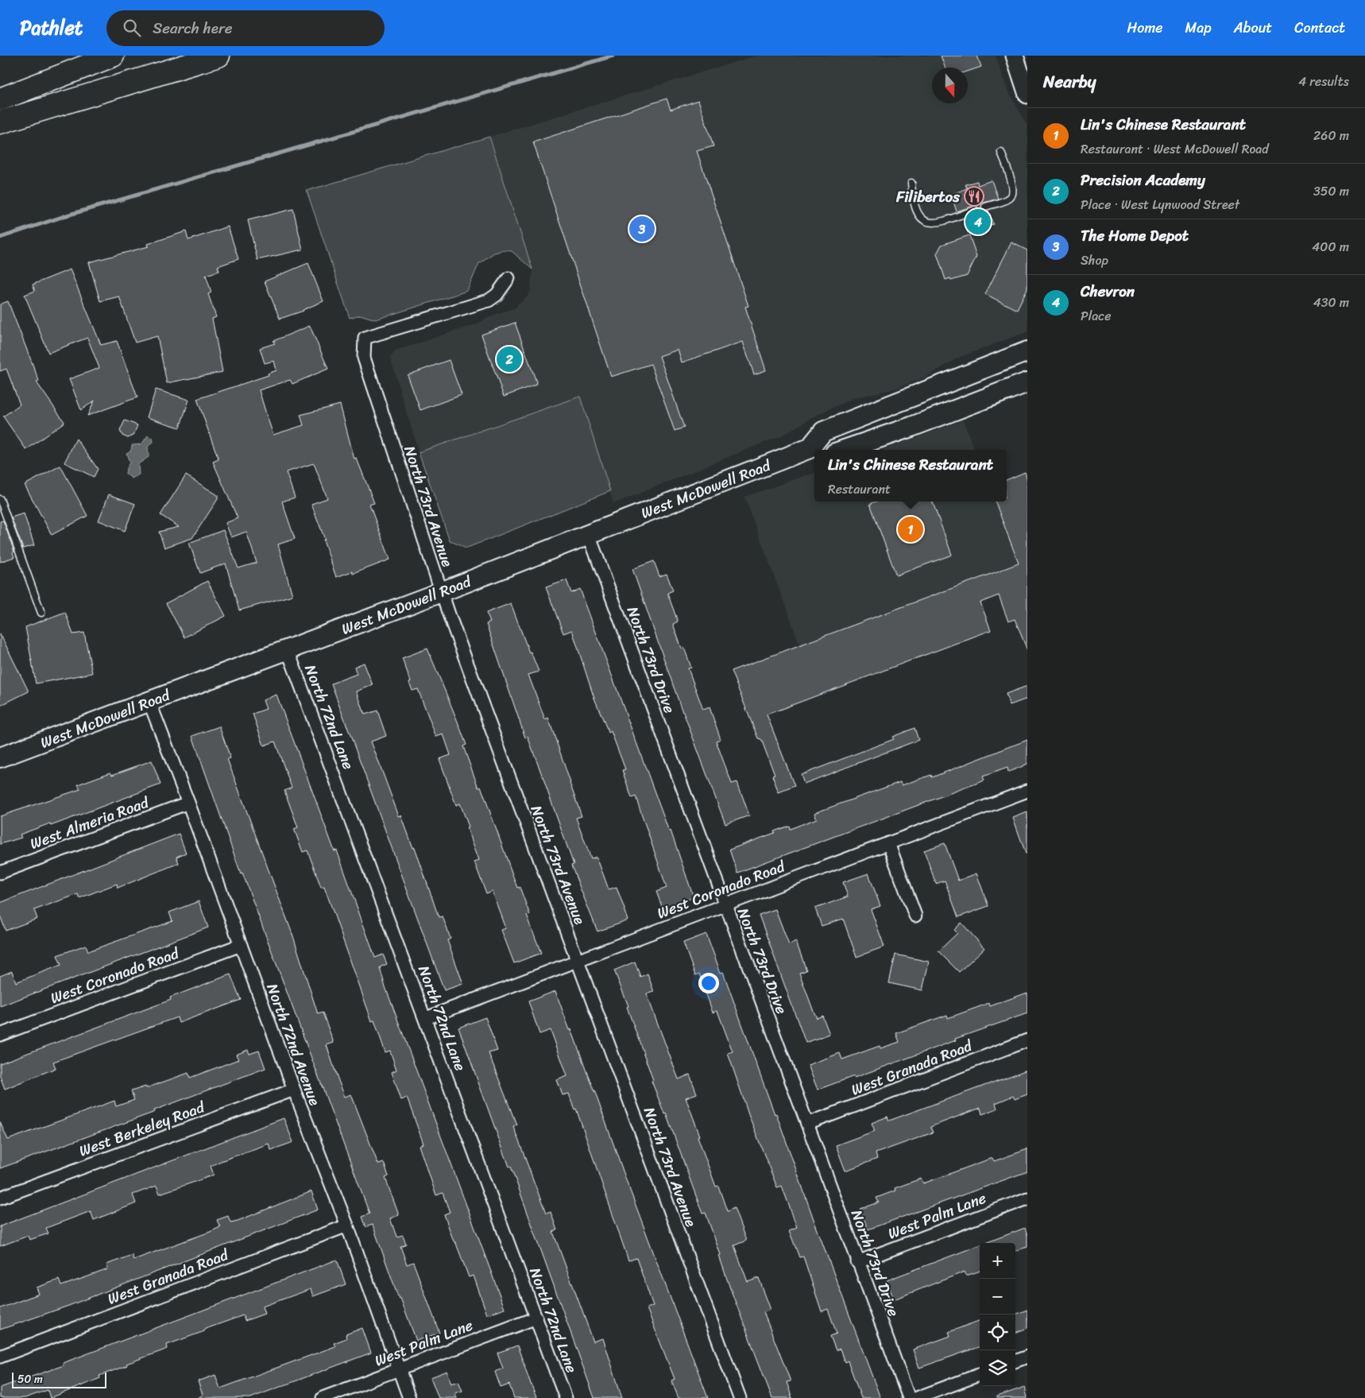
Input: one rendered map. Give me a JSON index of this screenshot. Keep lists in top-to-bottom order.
{
  "streets": {
    "main road": ["West McDowell Road"],
    "street": [
      "North 73rd Avenue",
      "North 73rd Drive",
      "North 72nd Lane",
      "West Almeria Road",
      "West Coronado Road",
      "North 72nd Avenue",
      "West Granada Road",
      "West Berkeley Road",
      "West Palm Lane"
    ]
  },
  "crossings": [
    ["West McDowell Road", "North 73rd Avenue"],
    ["West McDowell Road", "North 73rd Drive"],
    ["West McDowell Road", "North 72nd Lane"],
    ["West McDowell Road", "North 72nd Avenue"],
    ["North 73rd Avenue", "West Coronado Road"],
    ["North 73rd Drive", "West Coronado Road"],
    ["North 73rd Drive", "West Granada Road"],
    ["North 73rd Drive", "West Palm Lane"],
    ["North 72nd Lane", "West Coronado Road"],
    ["North 72nd Lane", "West Palm Lane"],
    ["West Almeria Road", "North 72nd Avenue"],
    ["West Coronado Road", "North 72nd Avenue"],
    ["North 72nd Avenue", "West Granada Road"],
    ["North 72nd Avenue", "West Berkeley Road"],
    ["North 72nd Avenue", "West Palm Lane"]
  ],
  "places": {
    "restaurant": ["Filibertos"]
  },
  "scale_bar": "50 m",
  "north": "bottom",
  "page": {
    "header": "Pathlet",
    "search": "Search here",
    "nav": [
      "Home",
      "Map",
      "About",
      "Contact"
    ],
    "heading": ["Nearby", "4 results"],
    "list": [
      {
        "mark": "1",
        "name": "Lin's Chinese Restaurant",
        "note": "Restaurant · West McDowell Road",
        "value": "260 m"
      },
      {
        "mark": "2",
        "name": "Precision Academy",
        "note": "Place · West Lynwood Street",
        "value": "350 m"
      },
      {
        "mark": "3",
        "name": "The Home Depot",
        "note": "Shop",
        "value": "400 m"
      },
      {
        "mark": "4",
        "name": "Chevron",
        "note": "Place",
        "value": "430 m"
      }
    ],
    "pins": [
      "4",
      "3",
      "2",
      "1"
    ],
    "popup": ["Lin's Chinese Restaurant", "Restaurant"],
    "map_buttons": ["+", "−"],
    "scale": "50 m"
  }
}
